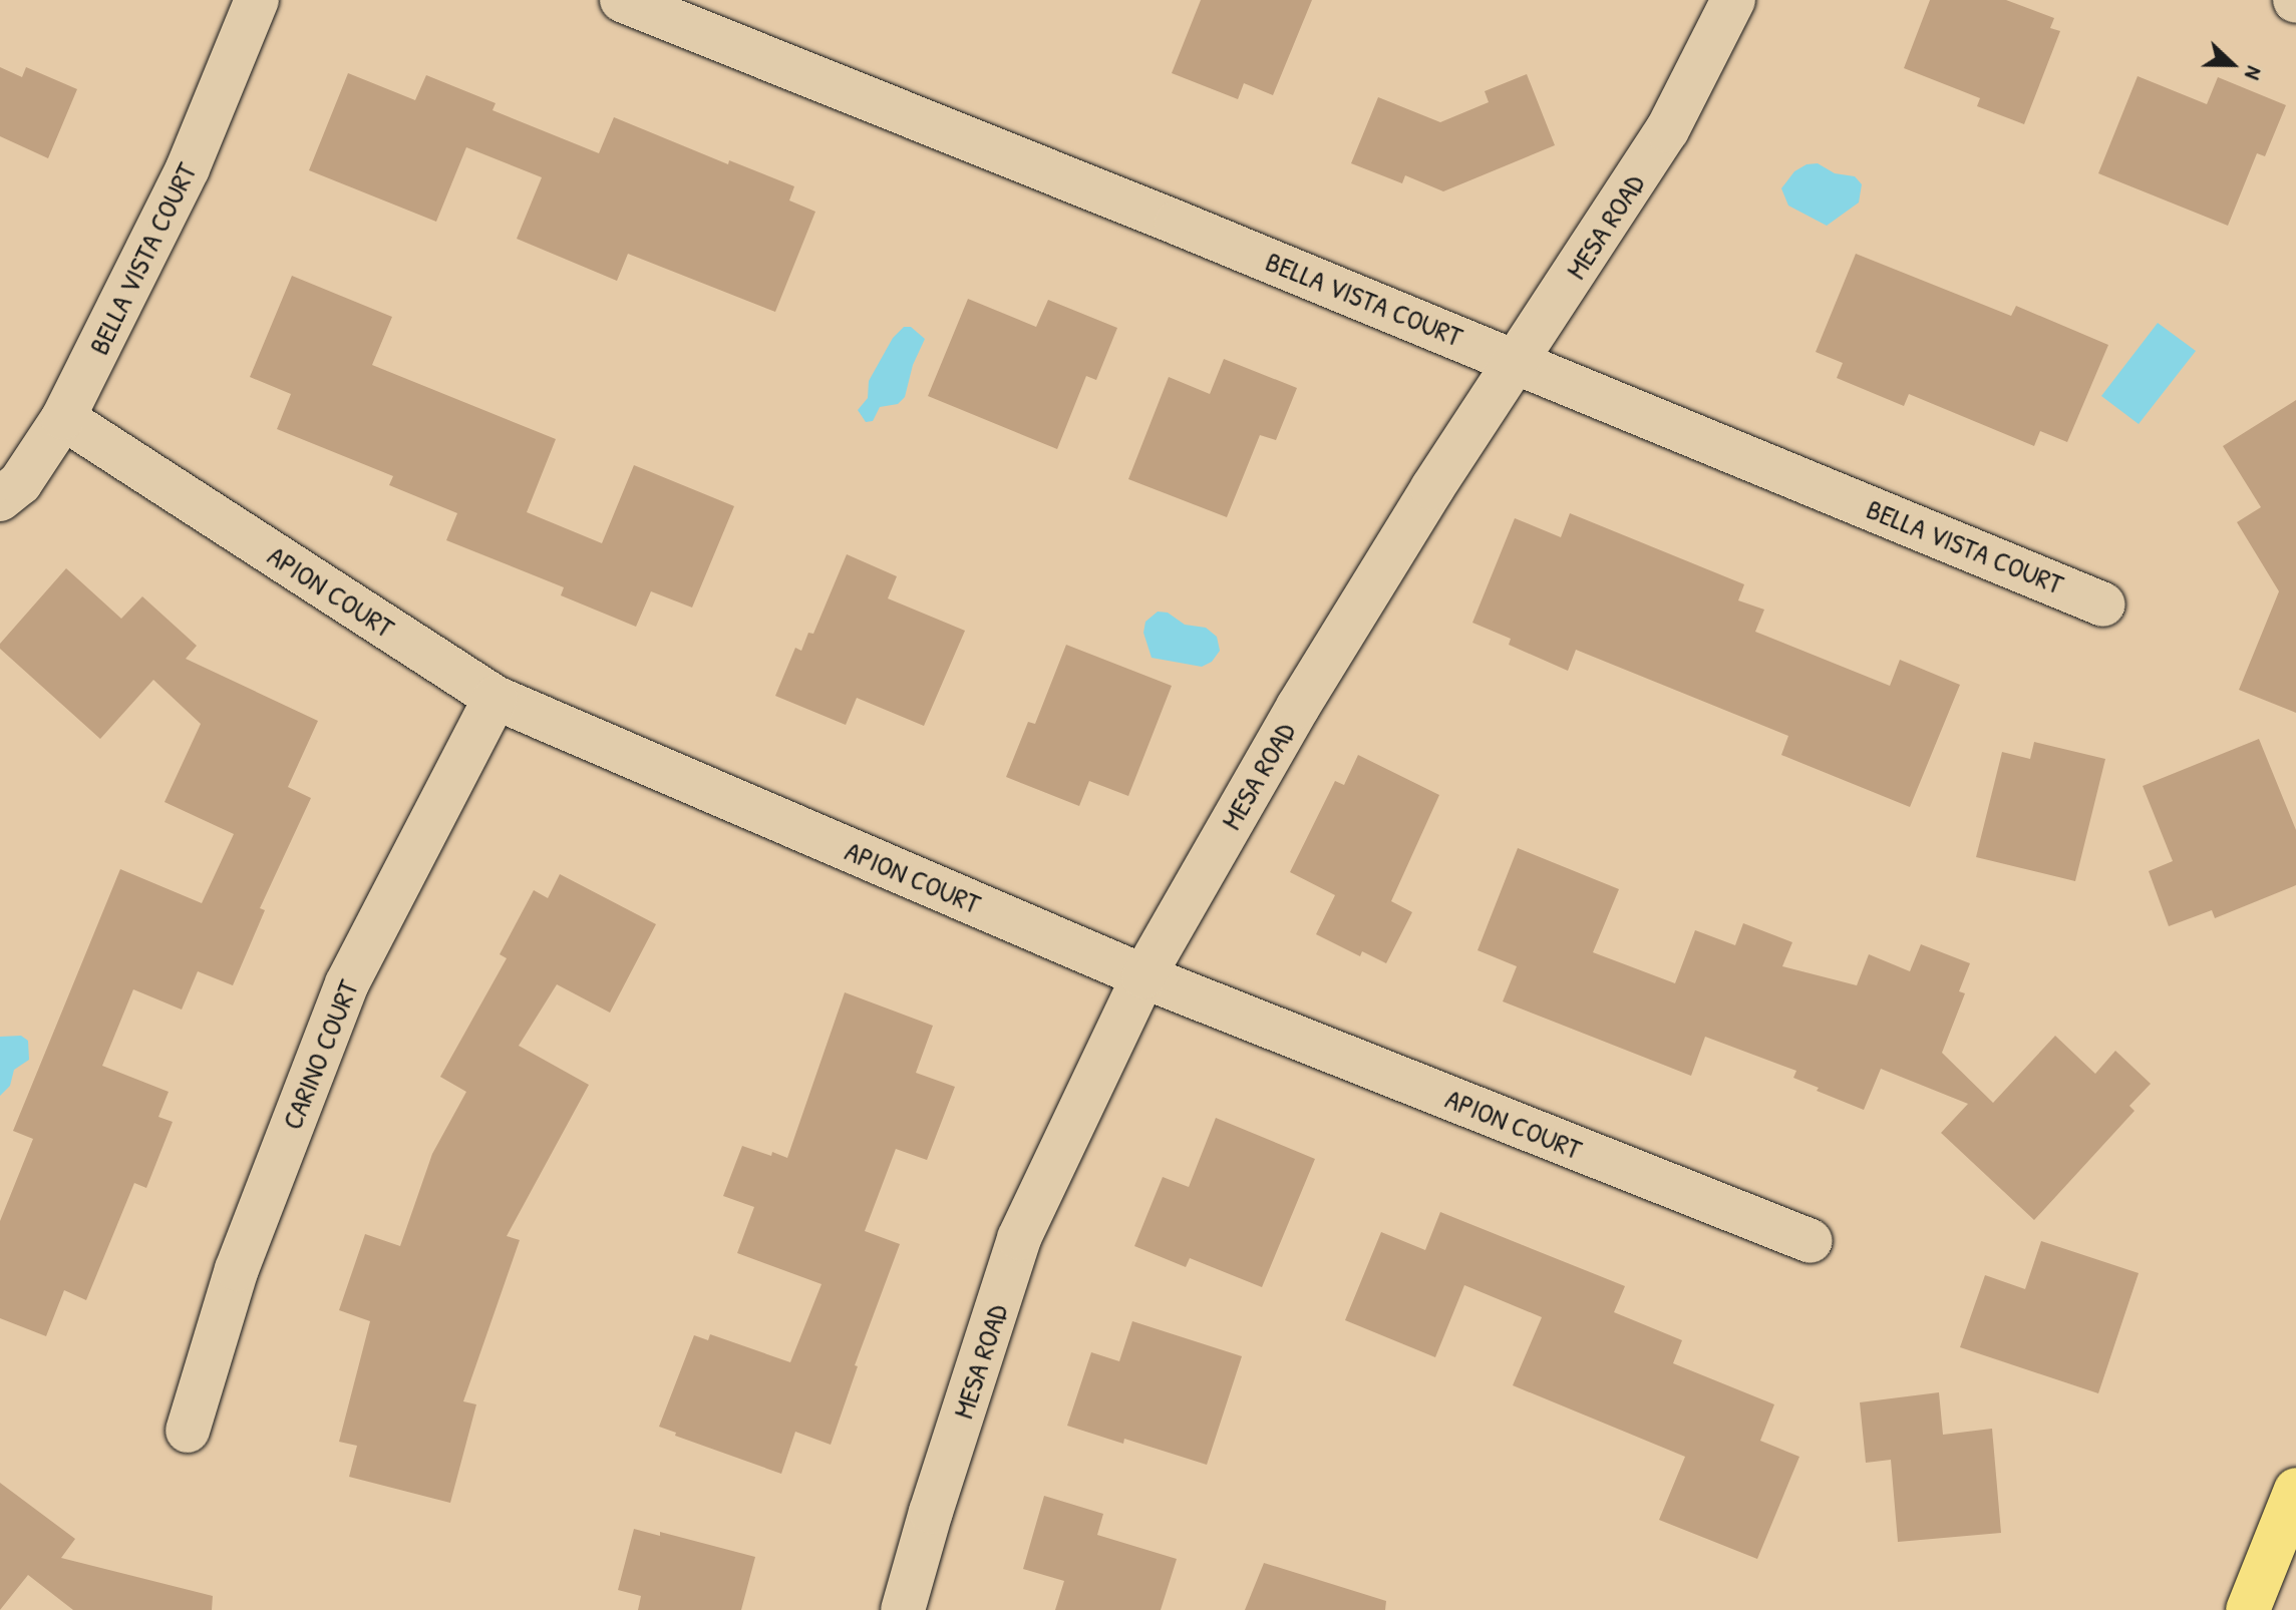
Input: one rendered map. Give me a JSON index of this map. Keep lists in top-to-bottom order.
{
  "streets": {
    "street": [
      "MESA ROAD",
      "BELLA VISTA COURT",
      "APION COURT",
      "CARINO COURT"
    ]
  },
  "crossings": [
    ["MESA ROAD", "BELLA VISTA COURT"],
    ["MESA ROAD", "APION COURT"],
    ["BELLA VISTA COURT", "APION COURT"],
    ["APION COURT", "CARINO COURT"]
  ],
  "north": "right"
}
